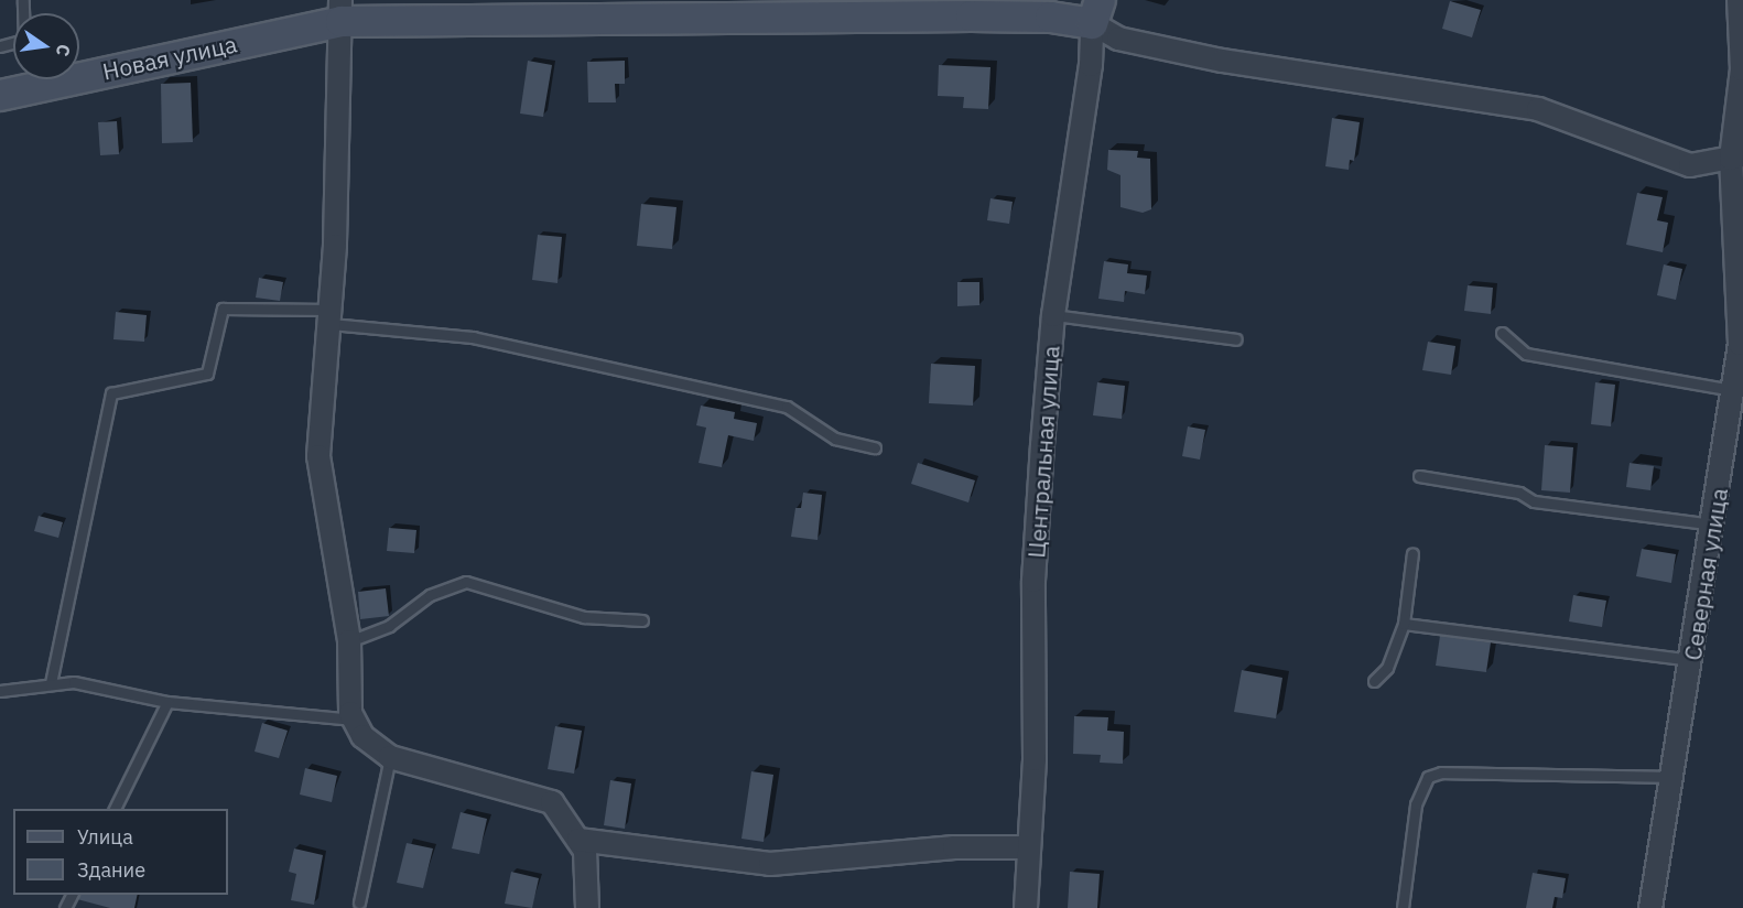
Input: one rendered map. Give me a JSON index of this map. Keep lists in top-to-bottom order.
{
  "streets": {
    "street": ["Новая улица", "Центральная улица", "Северная улица"]
  },
  "crossings": [
    ["Новая улица", "Центральная улица"]
  ],
  "legend": ["Улица", "Здание"],
  "north": "right"
}
